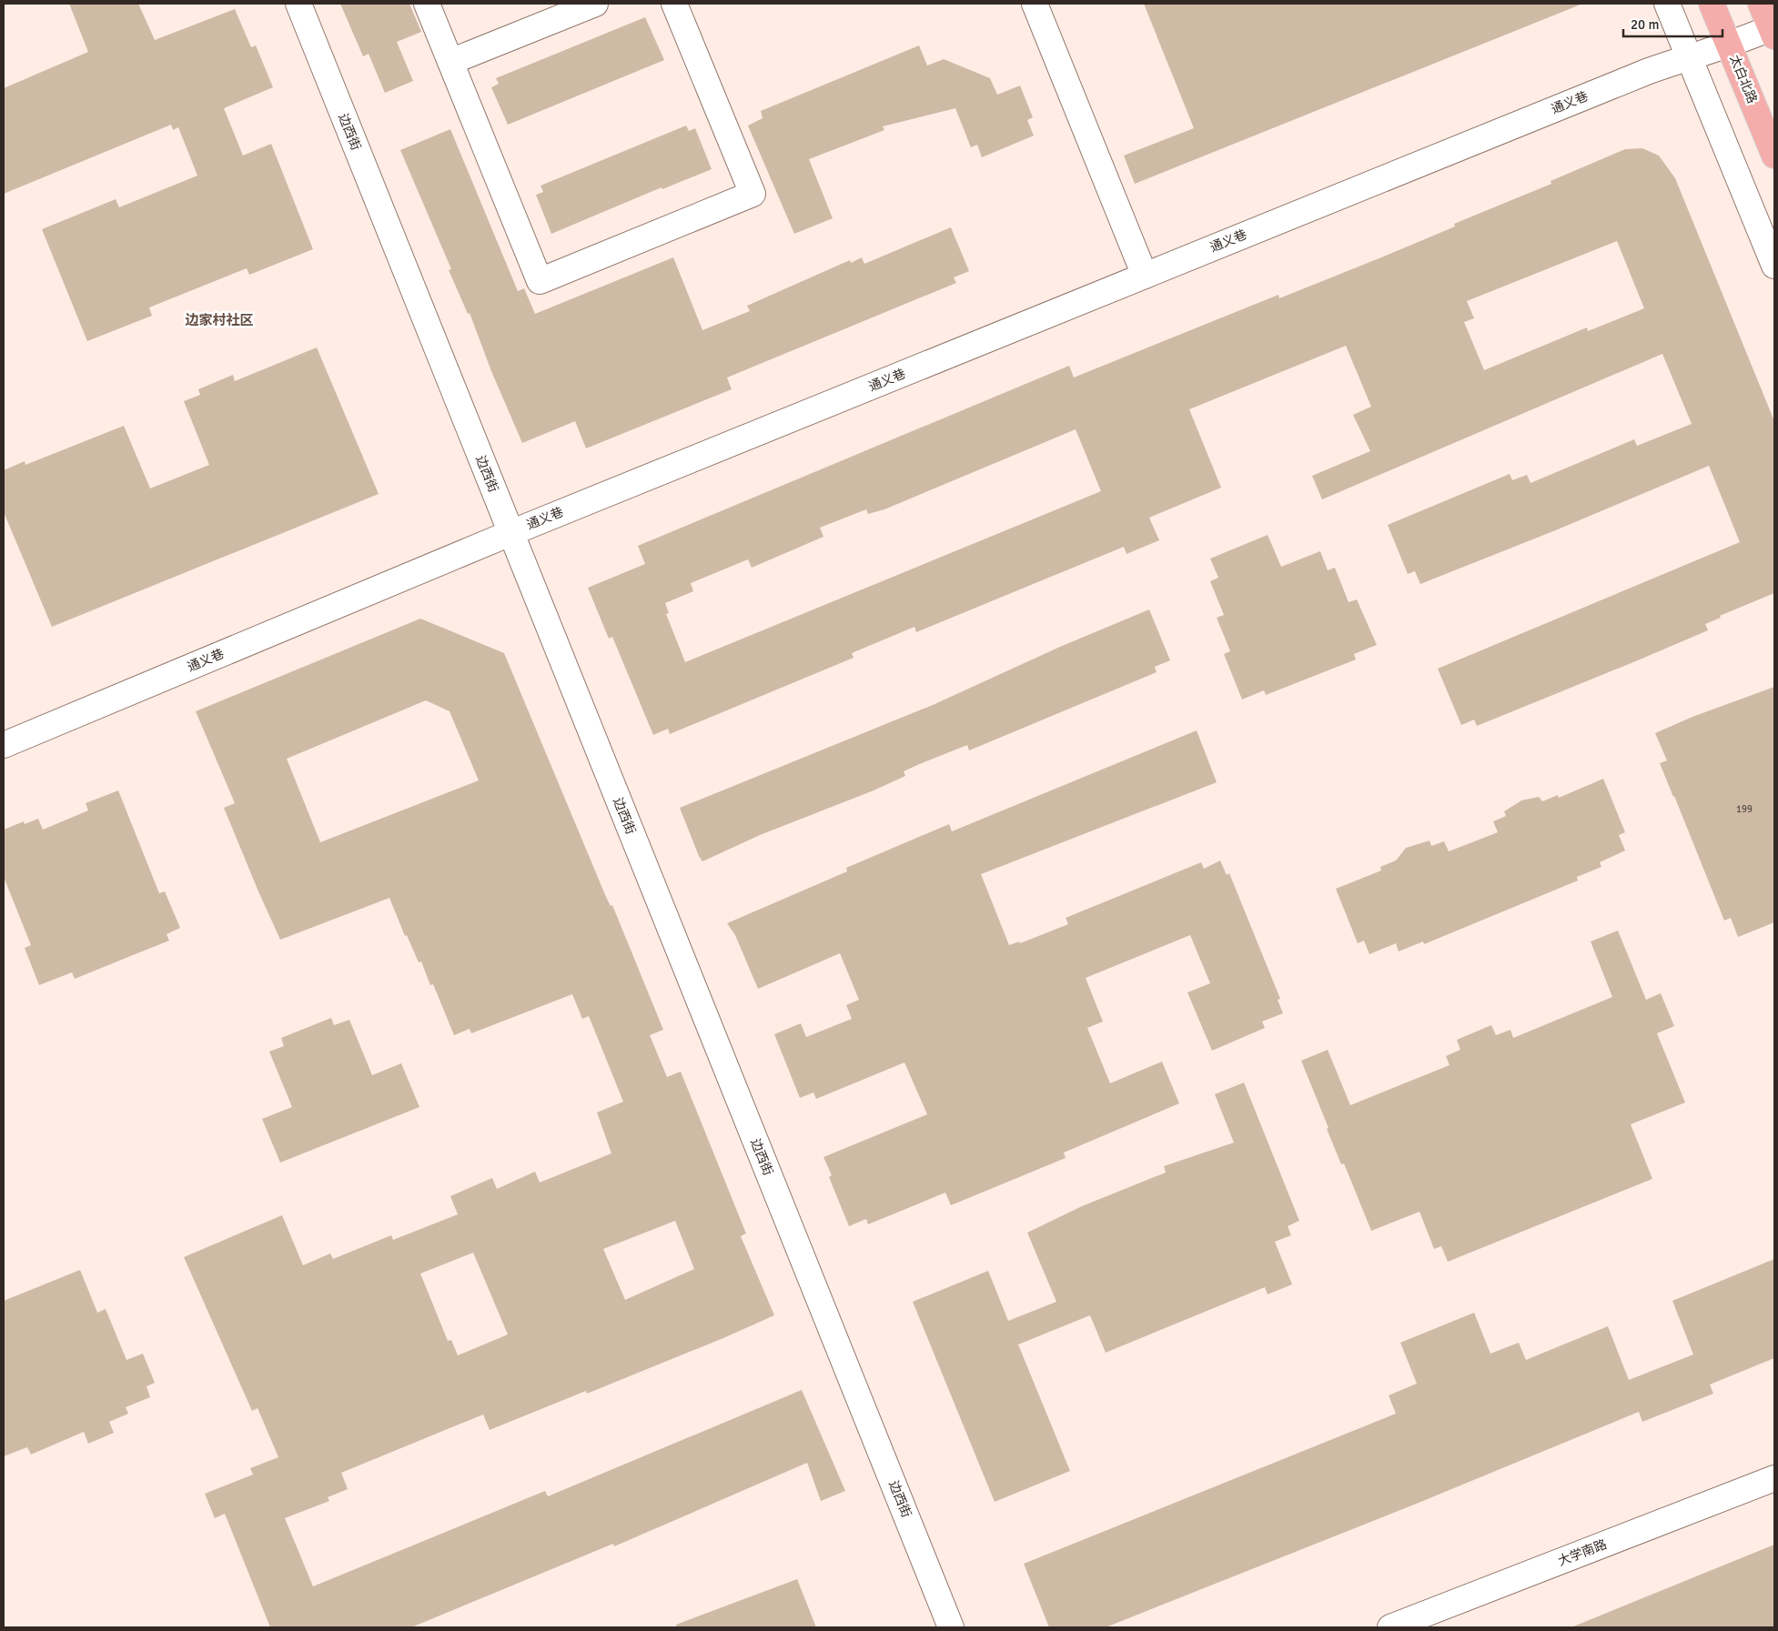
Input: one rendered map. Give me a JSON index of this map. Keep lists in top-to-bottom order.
{
  "streets": {
    "main road": ["太白北路"],
    "street": ["通义巷", "边西街", "大学南路"]
  },
  "crossings": [
    ["太白北路", "通义巷"],
    ["通义巷", "边西街"]
  ],
  "districts": ["边家村社区"],
  "house_numbers": ["199"],
  "scale_bar": "20 m"
}
